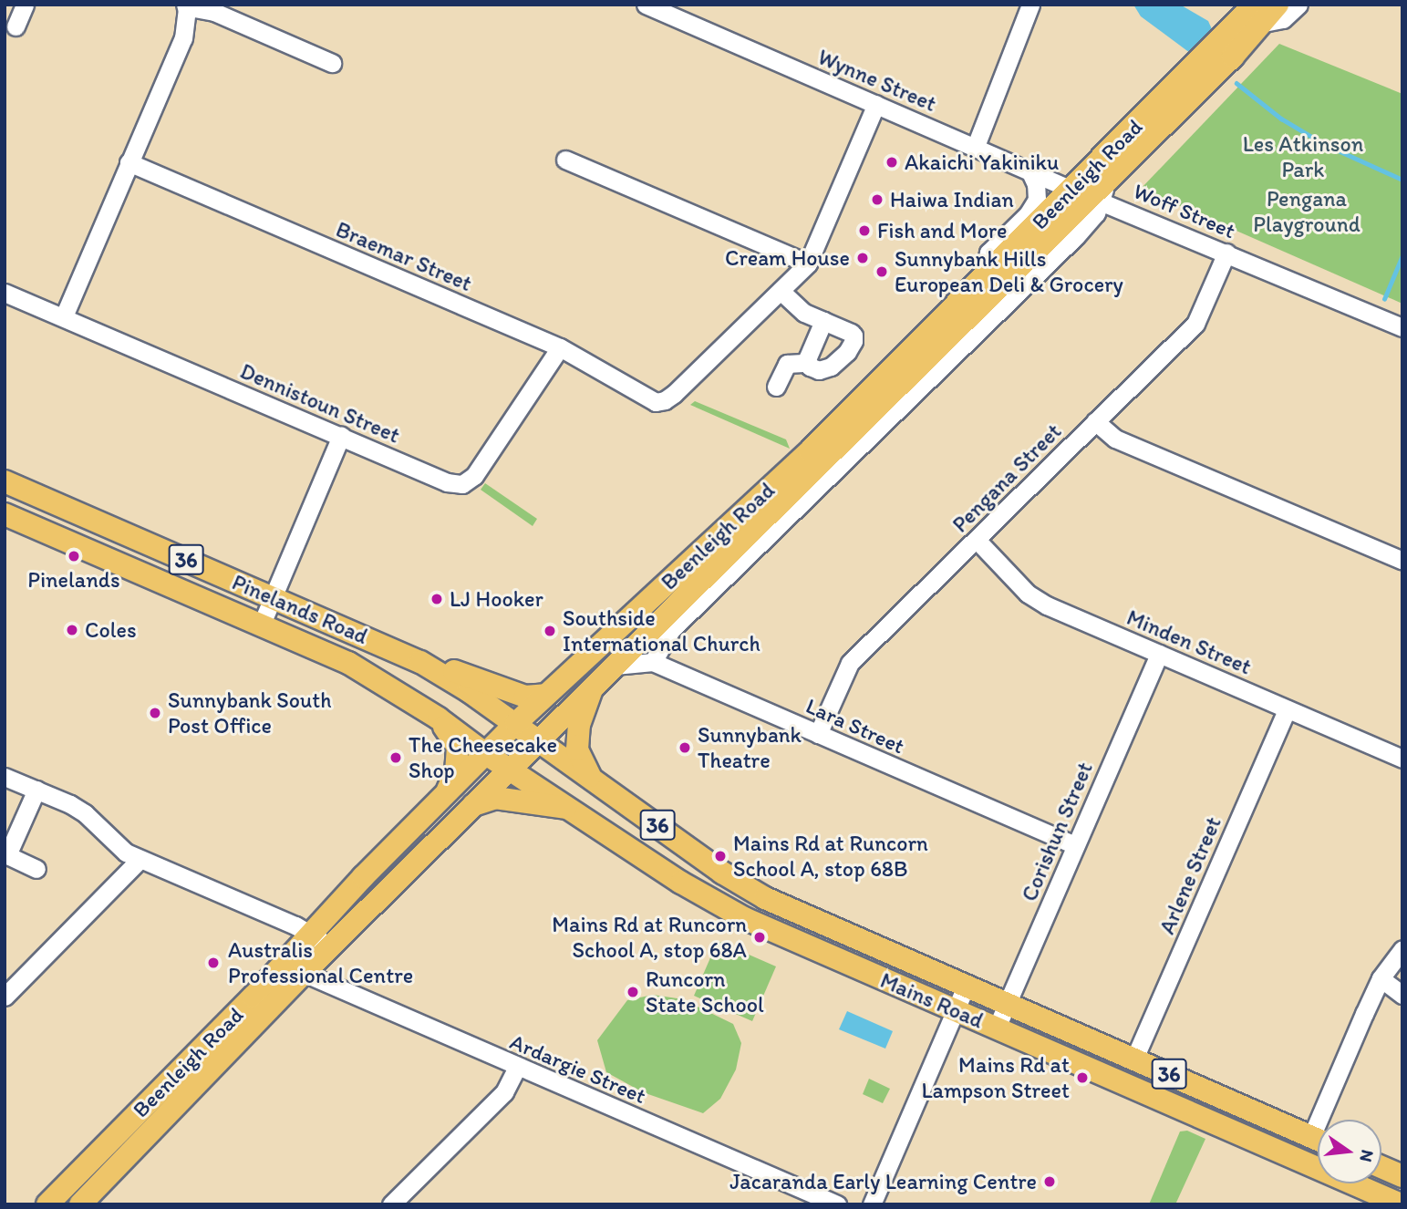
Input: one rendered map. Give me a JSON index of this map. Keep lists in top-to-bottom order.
{
  "streets": {
    "main road": [
      "Beenleigh Road",
      "36",
      "Pinelands Road",
      "Mains Road"
    ],
    "street": [
      "Wynne Street",
      "Woff Street",
      "Braemar Street",
      "Dennistoun Street",
      "Pengana Street",
      "Minden Street",
      "Lara Street",
      "Corishun Street",
      "Arlene Street",
      "Ardargie Street"
    ]
  },
  "crossings": [
    ["Wynne Street", "Beenleigh Road"],
    ["Wynne Street", "Woff Street"],
    ["Beenleigh Road", "Woff Street"],
    ["Beenleigh Road", "Pinelands Road"],
    ["Beenleigh Road", "Lara Street"],
    ["Beenleigh Road", "Mains Road"],
    ["Beenleigh Road", "Ardargie Street"],
    ["Woff Street", "Pengana Street"],
    ["Braemar Street", "Dennistoun Street"],
    ["Pengana Street", "Minden Street"],
    ["Pengana Street", "Lara Street"],
    ["Pinelands Road", "Mains Road"],
    ["Minden Street", "Corishun Street"],
    ["Minden Street", "Arlene Street"],
    ["Lara Street", "Corishun Street"],
    ["Corishun Street", "Mains Road"],
    ["Arlene Street", "Mains Road"]
  ],
  "parks": ["Les Atkinson Park", "Pengana Playground"],
  "places": [
    "Akaichi Yakiniku",
    "Haiwa Indian",
    "Fish and More",
    "Cream House",
    "Sunnybank Hills European Deli & Grocery",
    "Pinelands",
    "LJ Hooker",
    "Coles",
    "Southside International Church",
    "Sunnybank South Post Office",
    "Sunnybank Theatre",
    "The Cheesecake Shop",
    "Mains Rd at Runcorn School A, stop 68B",
    "Mains Rd at Runcorn School A, stop 68A",
    "Australis Professional Centre",
    "Runcorn State School",
    "Mains Rd at Lampson Street",
    "Jacaranda Early Learning Centre"
  ],
  "north": "right"
}
